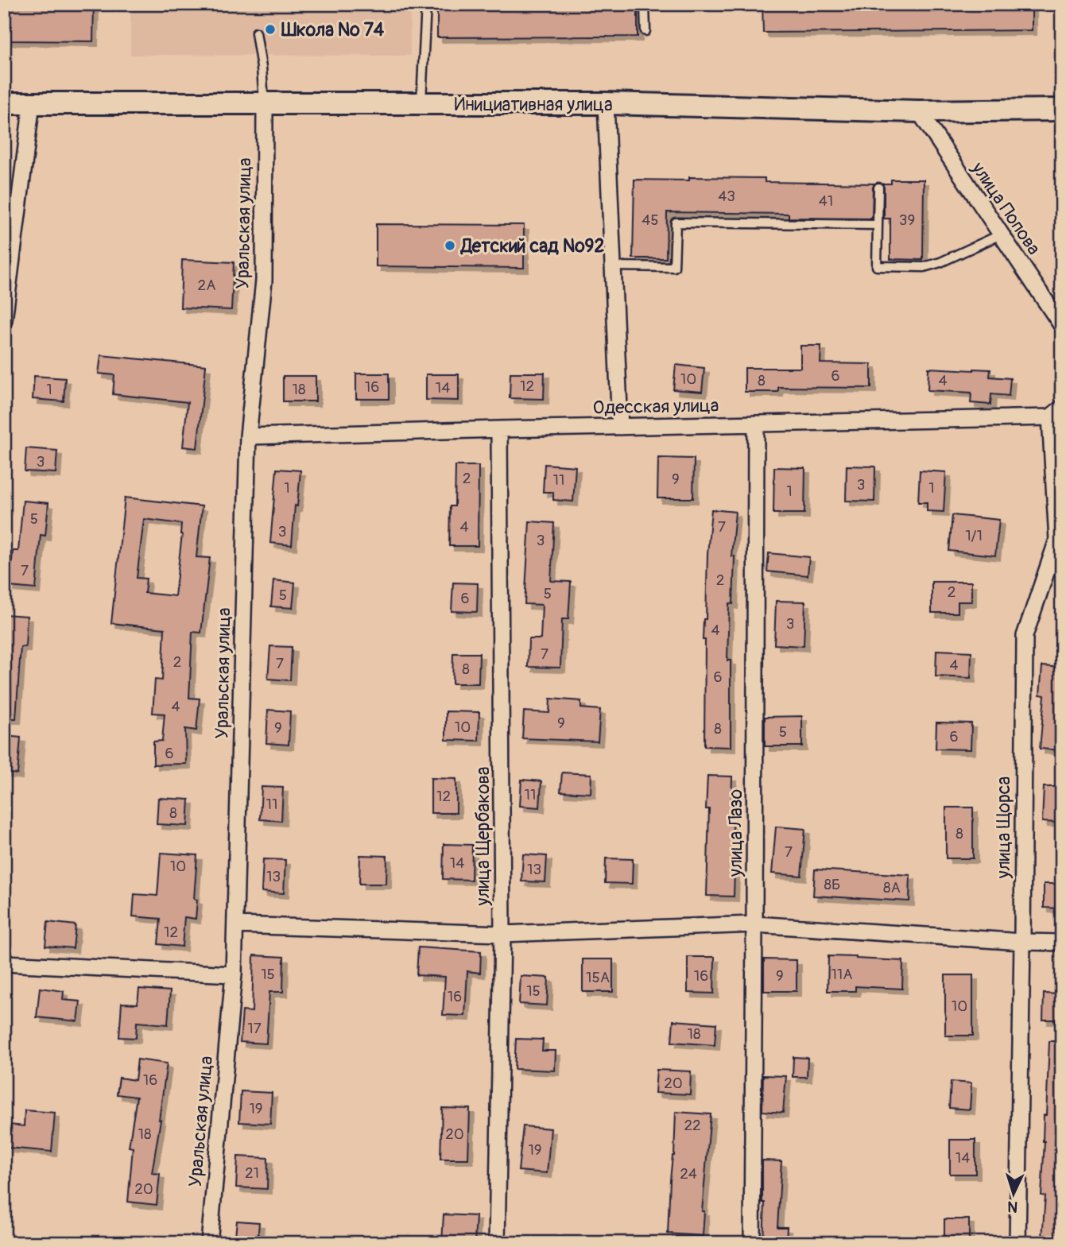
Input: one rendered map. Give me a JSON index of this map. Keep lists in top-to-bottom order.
{
  "streets": {
    "main road": ["Инициативная улица"],
    "street": [
      "улица Попова",
      "Уральская улица",
      "Одесская улица",
      "улица Щорса",
      "улица Лазо",
      "улица Щербакова"
    ]
  },
  "crossings": [
    ["Инициативная улица", "улица Попова"],
    ["Инициативная улица", "Уральская улица"],
    ["Уральская улица", "Одесская улица"],
    ["Одесская улица", "улица Щорса"],
    ["Одесская улица", "улица Лазо"],
    ["Одесская улица", "улица Щербакова"]
  ],
  "places": ["Школа № 74", "Детский сад №92"],
  "house_numbers": [
    "43",
    "41",
    "45",
    "39",
    "2А",
    "6",
    "10",
    "8",
    "4",
    "12",
    "16",
    "14",
    "1",
    "18",
    "3",
    "2",
    "9",
    "11",
    "3",
    "1",
    "1",
    "1",
    "5",
    "4",
    "7",
    "3",
    "1/1",
    "3",
    "7",
    "2",
    "2",
    "5",
    "5",
    "6",
    "3",
    "4",
    "7",
    "2",
    "7",
    "4",
    "8",
    "6",
    "4",
    "9",
    "10",
    "9",
    "8",
    "5",
    "6",
    "6",
    "11",
    "12",
    "11",
    "8",
    "8",
    "7",
    "14",
    "10",
    "13",
    "13",
    "8Б",
    "8А",
    "12",
    "15",
    "11А",
    "16",
    "9",
    "15А",
    "15",
    "16",
    "10",
    "17",
    "18",
    "16",
    "20",
    "19",
    "22",
    "18",
    "20",
    "19",
    "14",
    "21",
    "24",
    "20"
  ],
  "north": "bottom"
}
